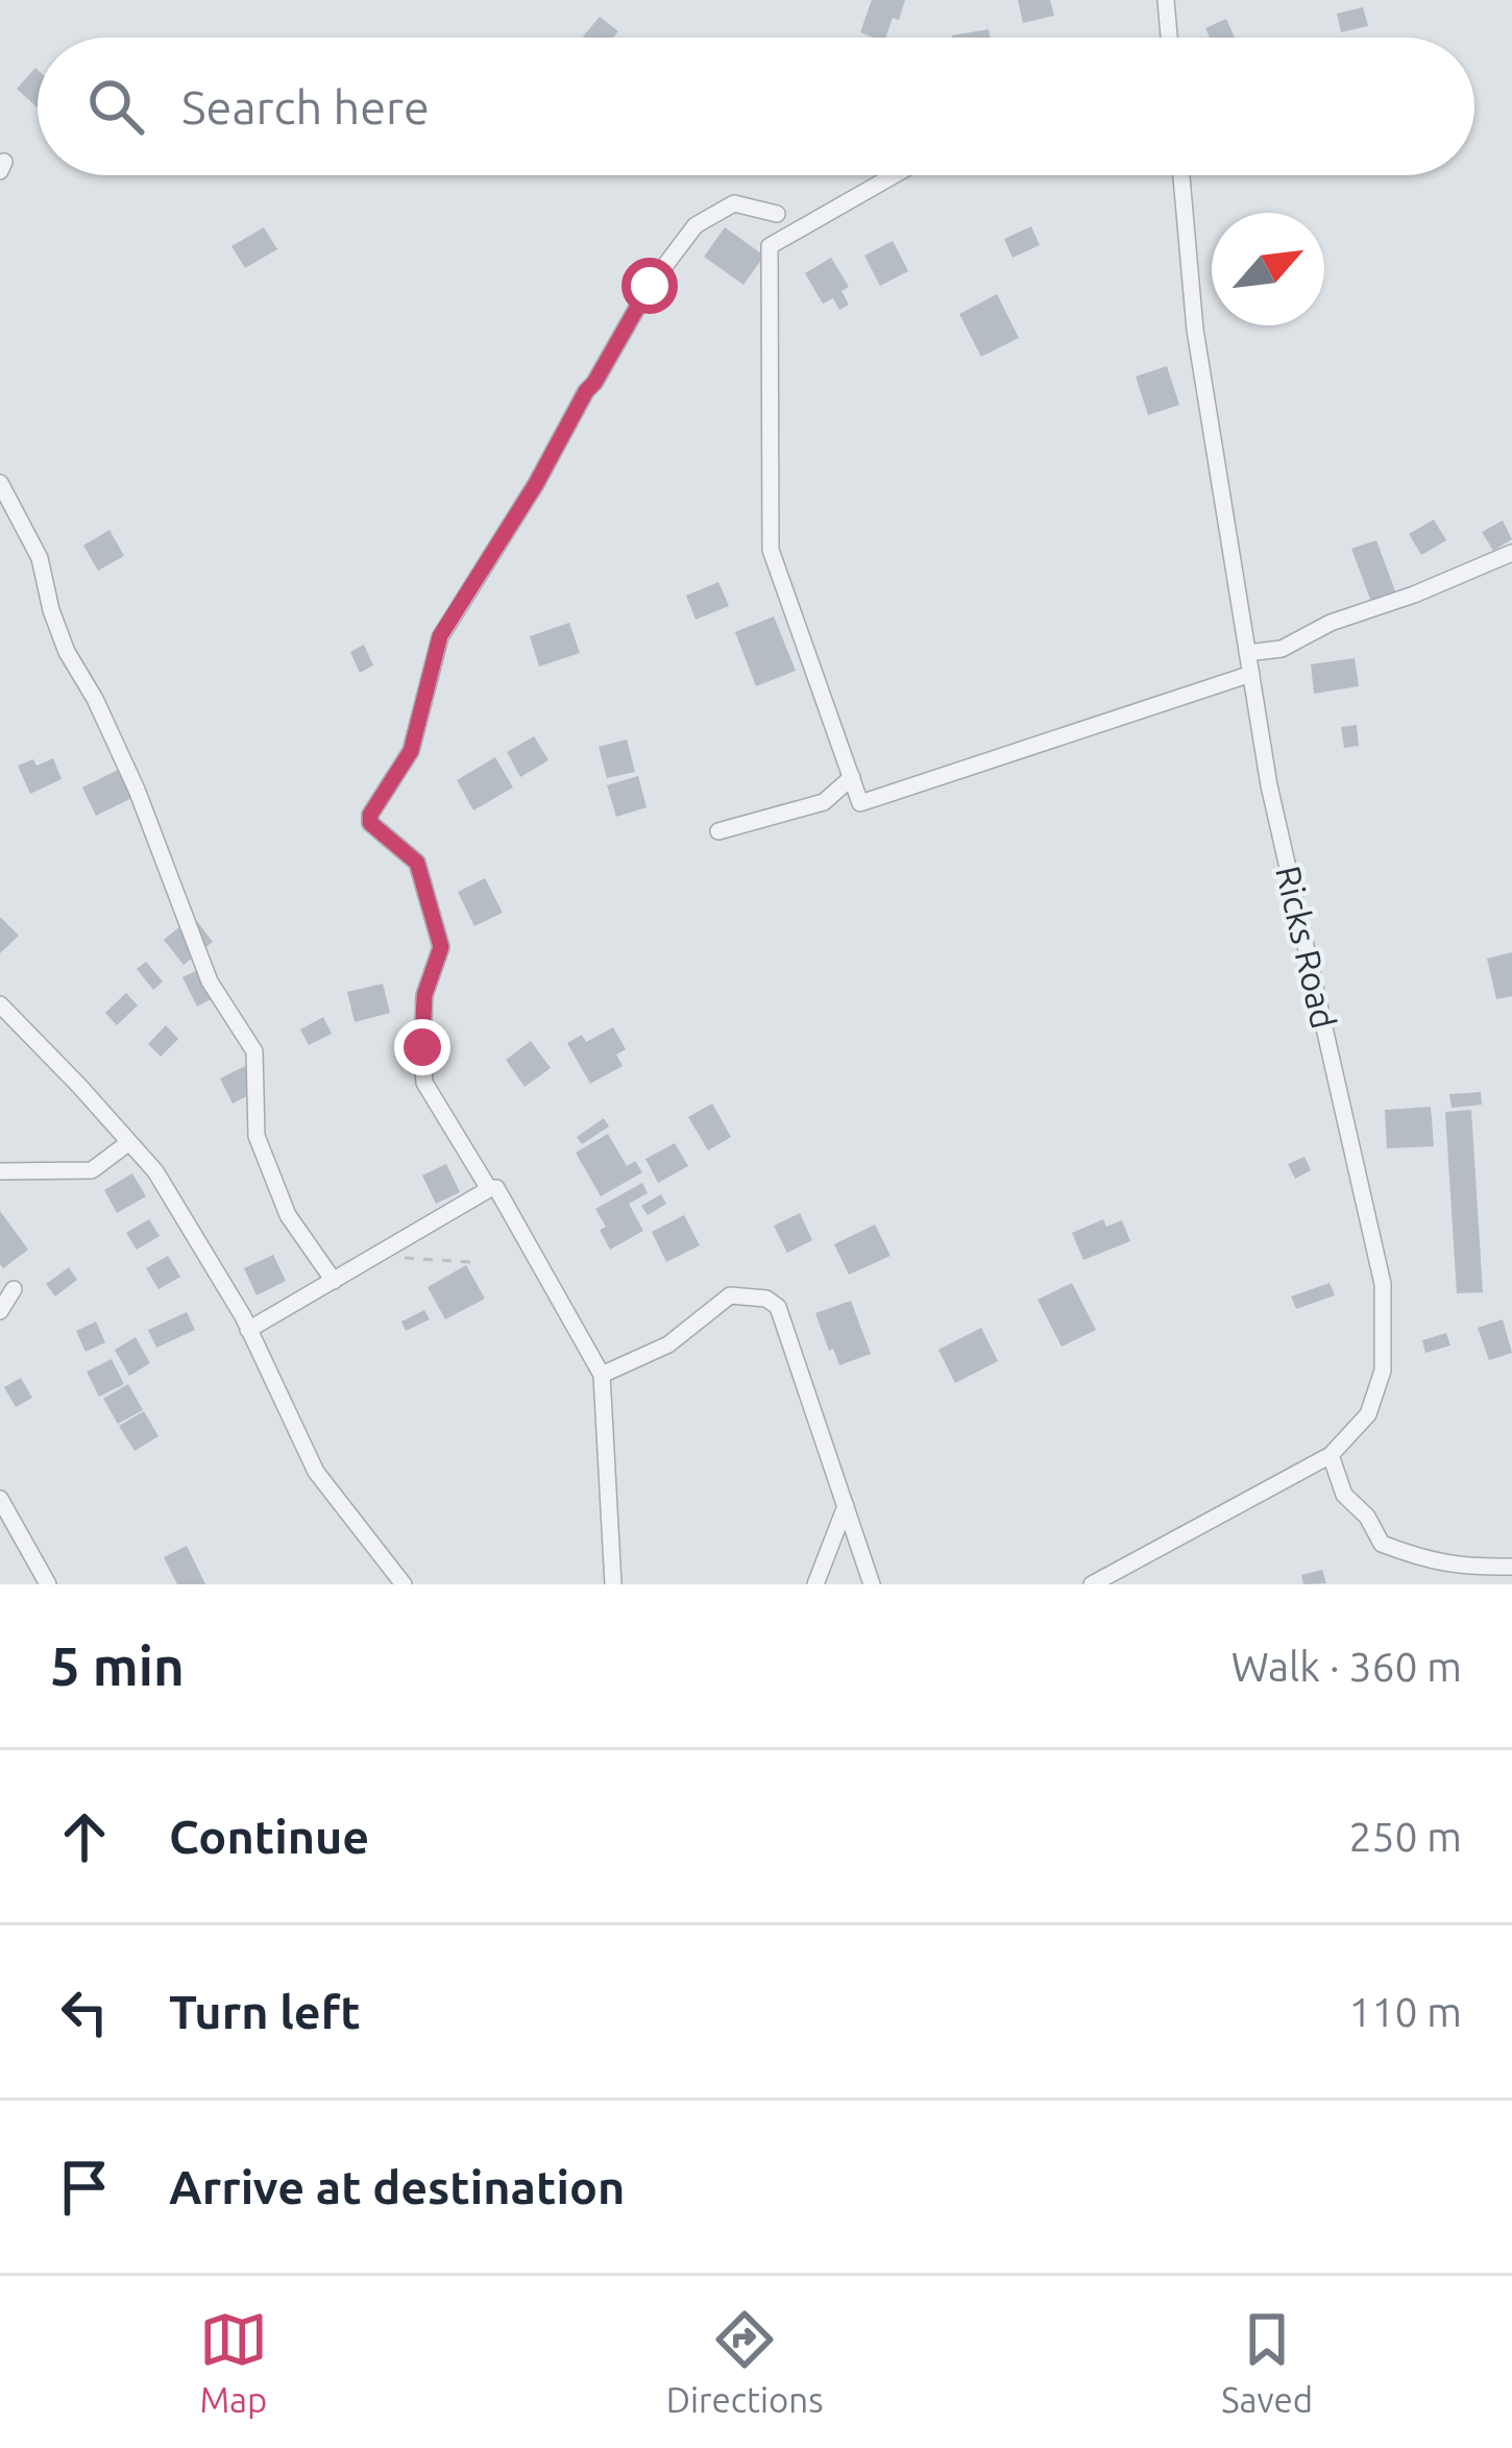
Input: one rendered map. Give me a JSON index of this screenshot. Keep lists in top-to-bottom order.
{
  "streets": {
    "street": ["Ricks Road"]
  },
  "north": "top right",
  "page": {
    "search": "Search here",
    "heading": ["5 min", "Walk · 360 m"],
    "list": [
      ["Continue", "250 m"],
      ["Turn left", "110 m"],
      "Arrive at destination"
    ],
    "nav": ["Map", "Directions", "Saved"]
  }
}
